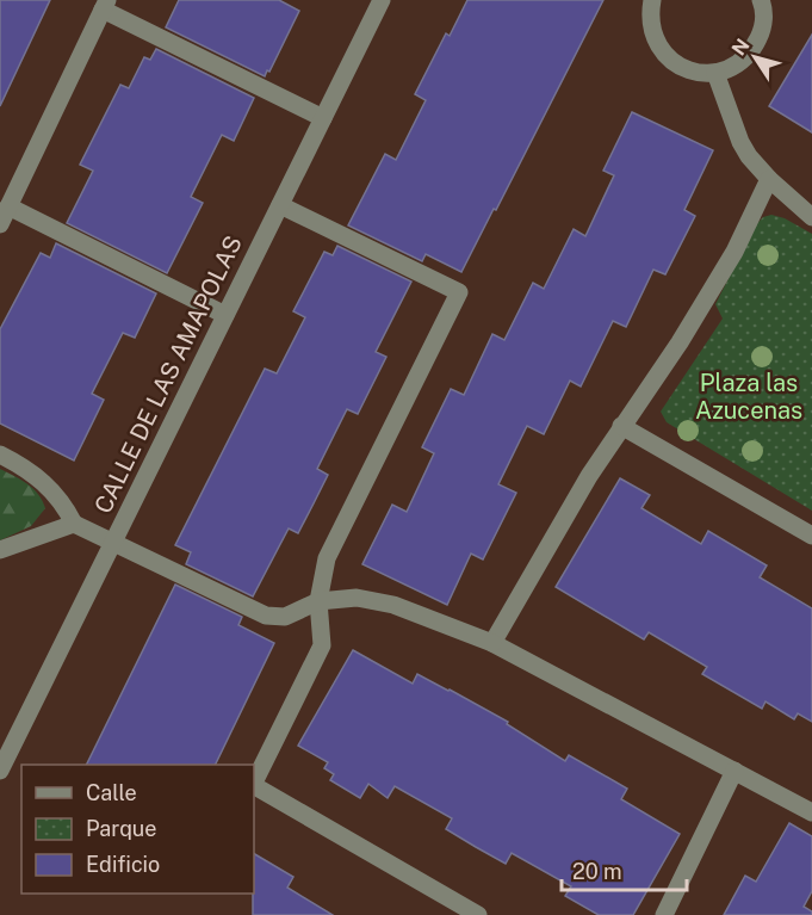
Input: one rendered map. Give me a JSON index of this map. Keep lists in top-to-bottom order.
{
  "streets": {
    "street": ["CALLE DE LAS AMAPOLAS"]
  },
  "parks": ["Plaza las Azucenas"],
  "legend": ["Calle", "Parque", "Edificio"],
  "scale_bar": "20 m",
  "north": "top left"
}
